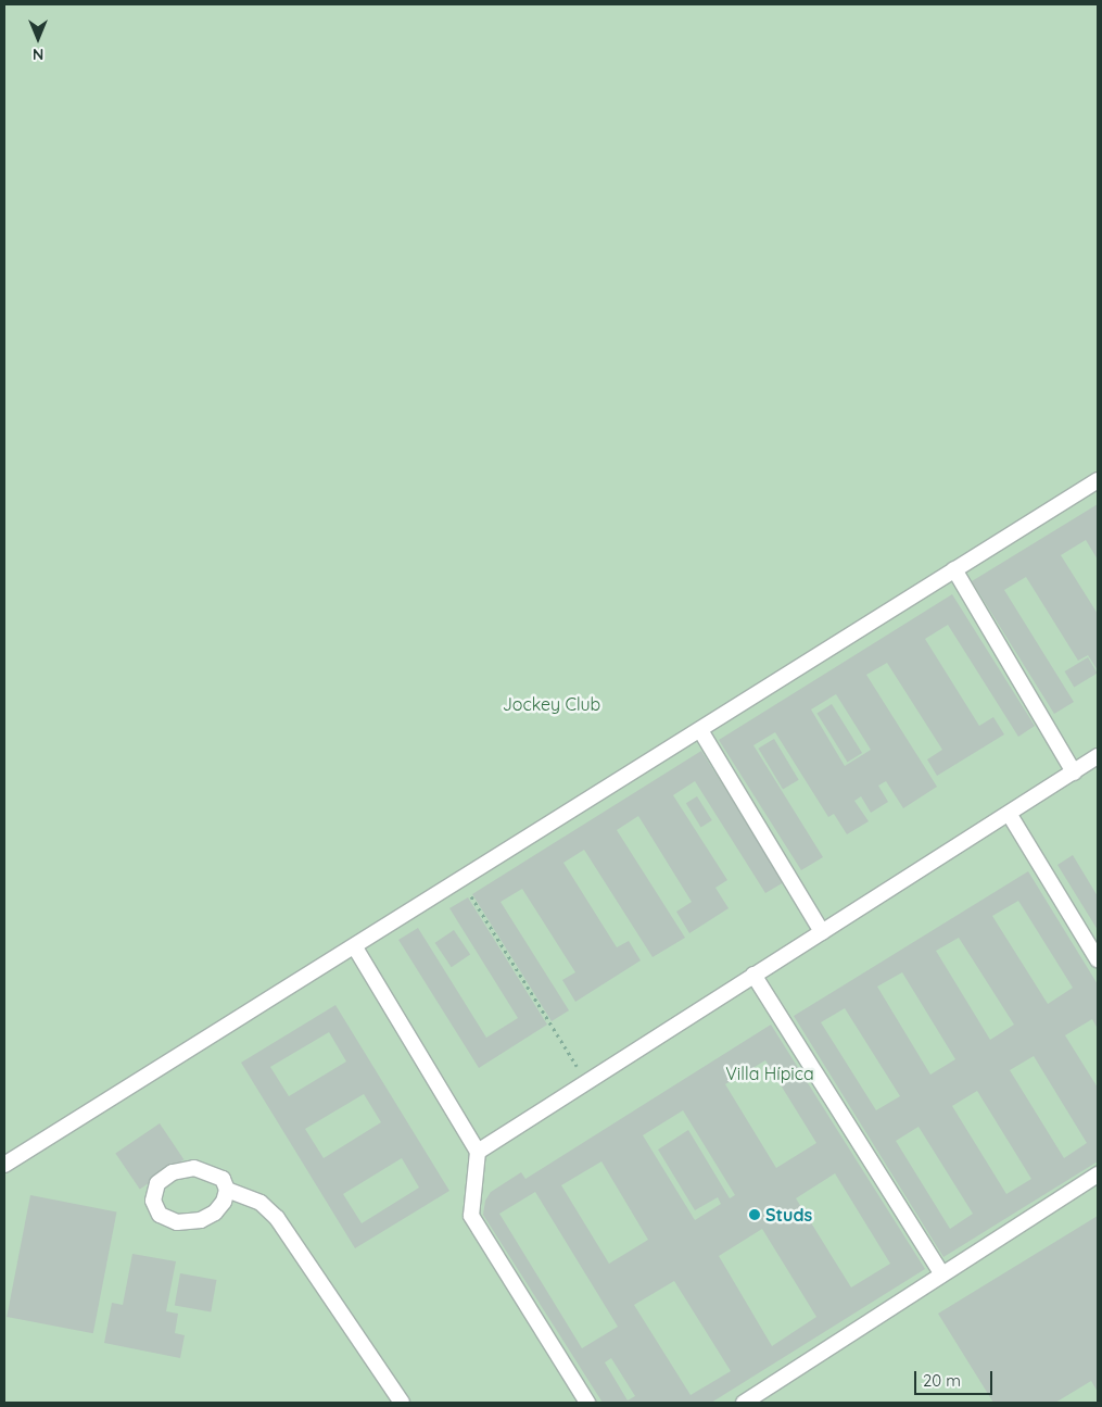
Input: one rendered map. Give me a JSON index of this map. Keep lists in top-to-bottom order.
{
  "parks": ["Jockey Club", "Villa Hípica"],
  "places": ["Studs"],
  "scale_bar": "20 m",
  "north": "bottom"
}
